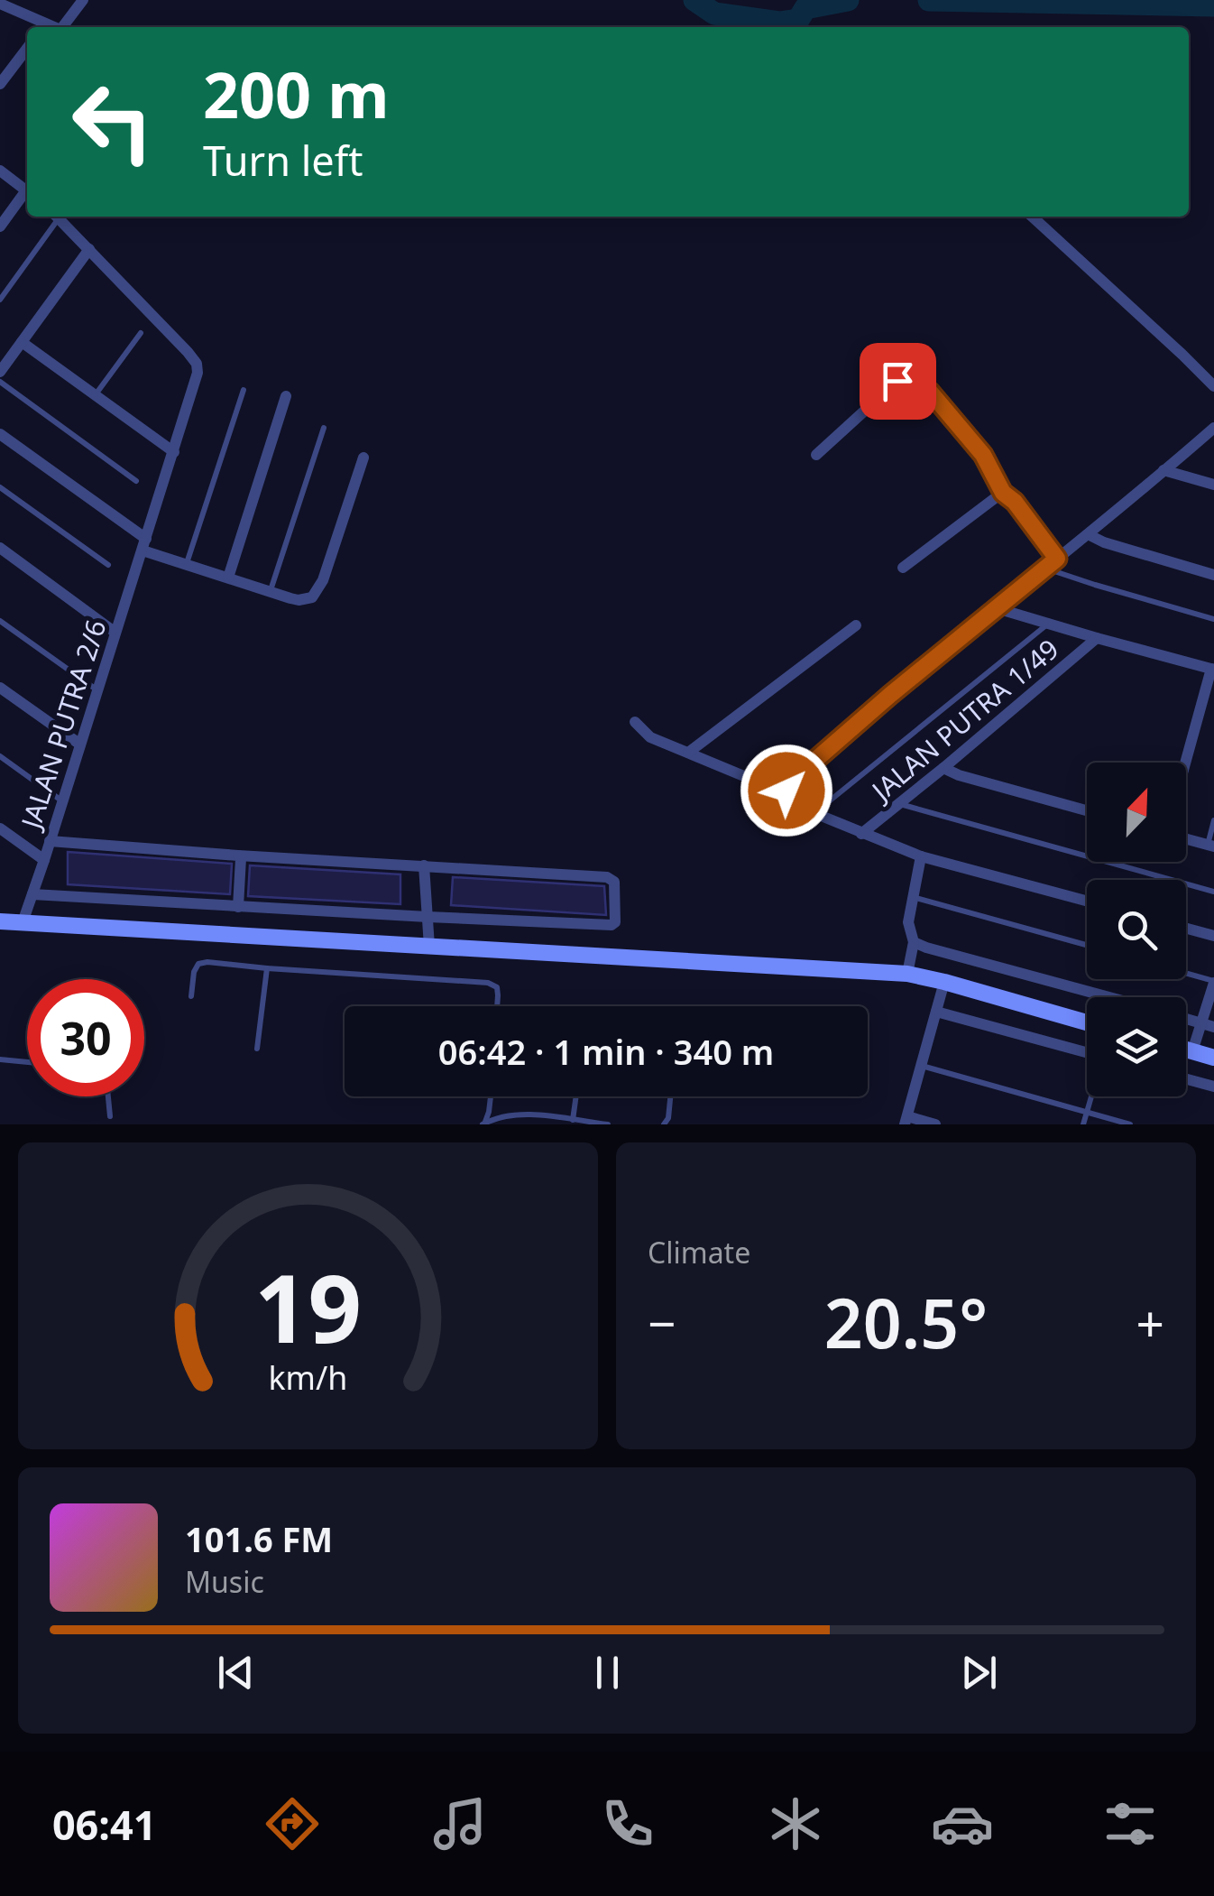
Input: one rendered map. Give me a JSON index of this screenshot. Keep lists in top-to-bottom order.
{
  "streets": {
    "street": ["JALAN PUTRA 1/49", "JALAN PUTRA 2/6"]
  },
  "north": "top right",
  "page": {
    "turn": ["200 m", "Turn left"],
    "limit": "30",
    "trip": "06:42 · 1 min · 340 m",
    "tile": "Climate",
    "heat": ["−", "20.5°", "+"],
    "song": ["101.6 FM", "Music"],
    "tabs": "06:41",
    "gauge": ["19", "km/h"]
  }
}
